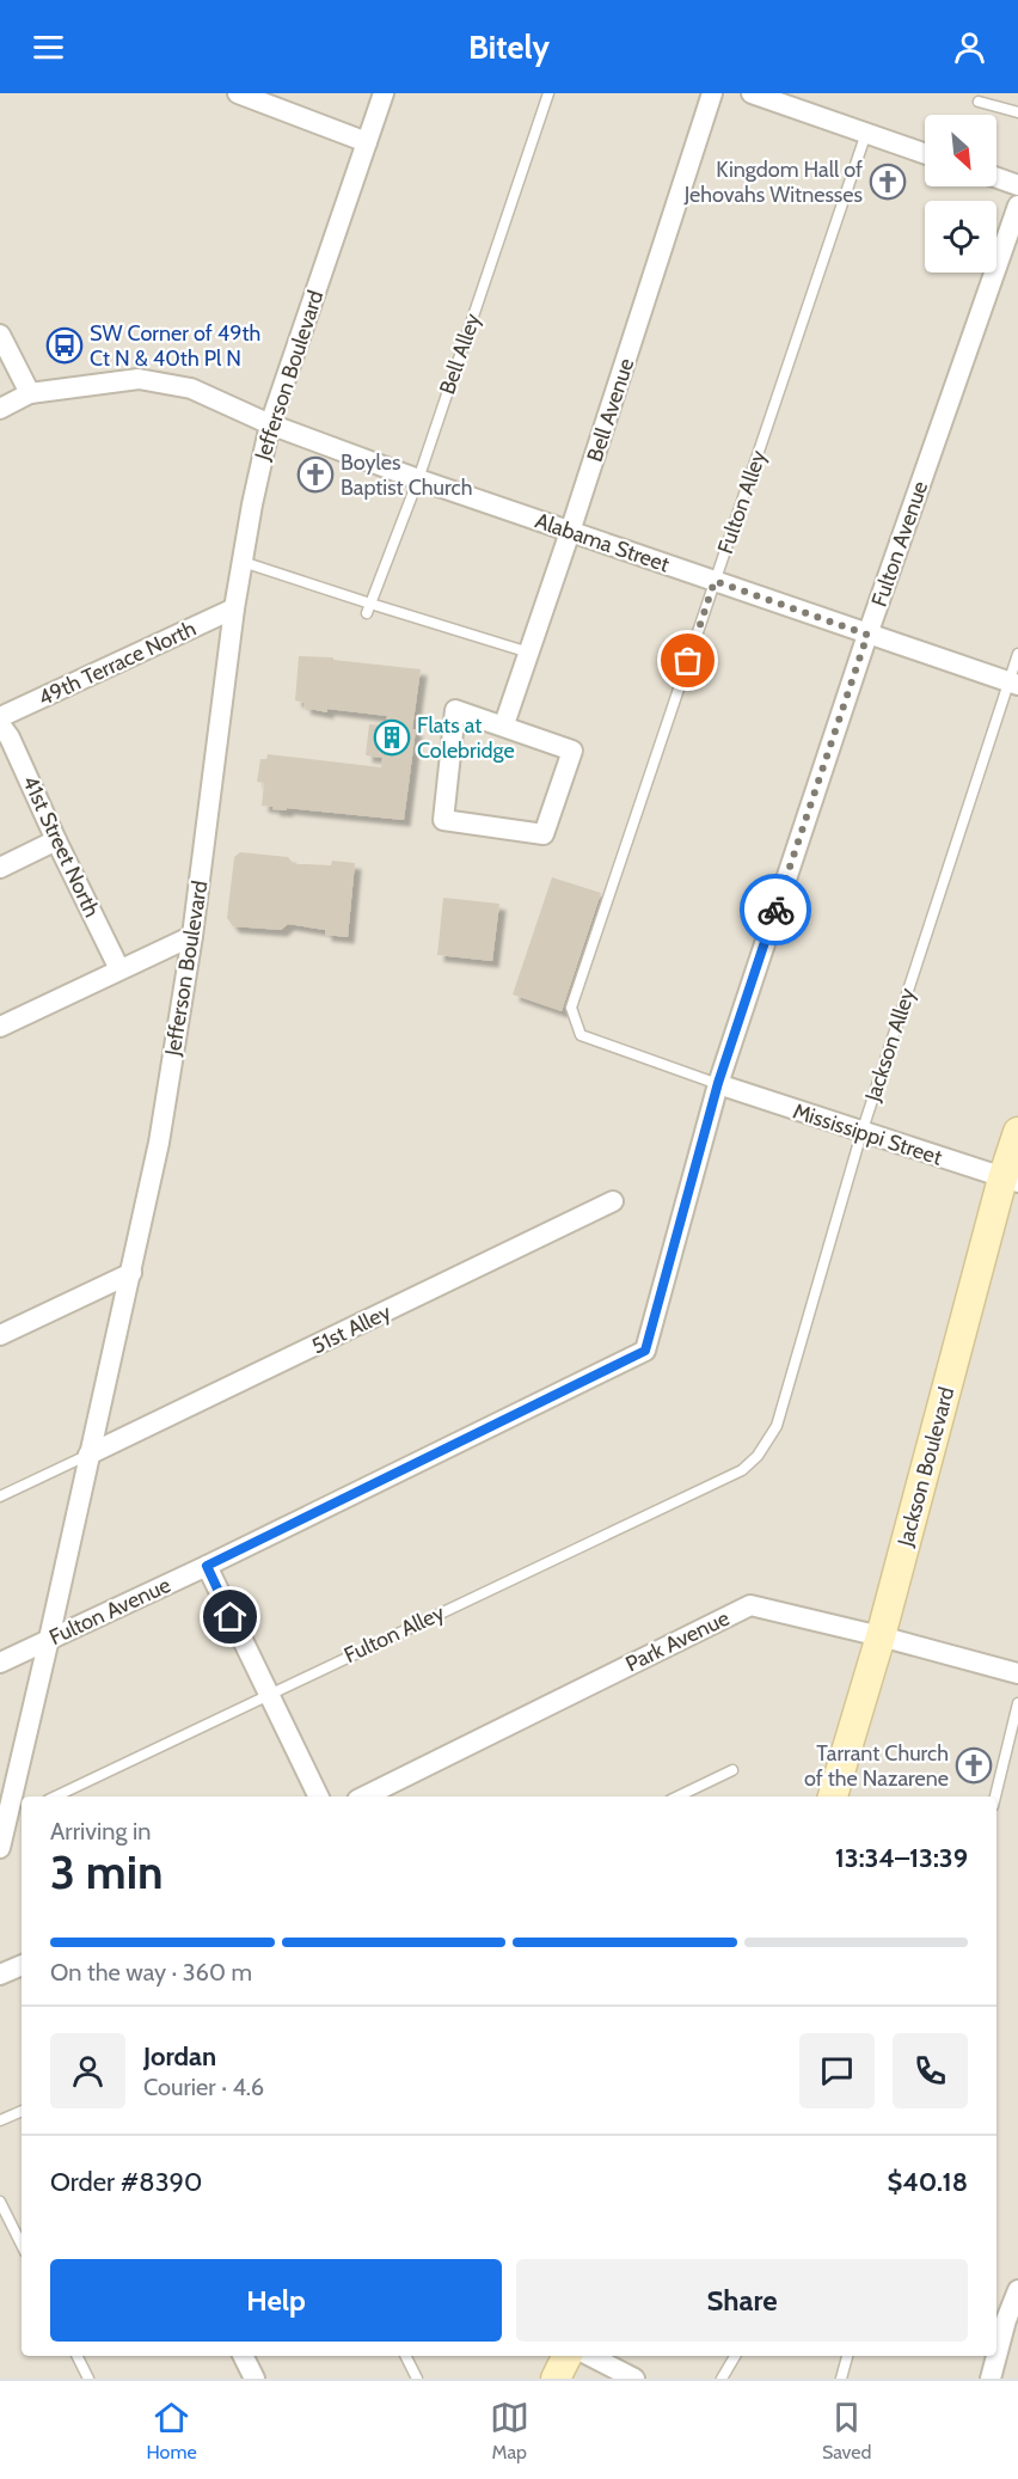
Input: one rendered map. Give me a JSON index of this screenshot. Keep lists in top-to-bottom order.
{
  "streets": {
    "street": [
      "Jefferson Boulevard",
      "Bell Avenue",
      "Alabama Street",
      "Fulton Avenue",
      "49th Terrace North",
      "41st Street North",
      "Mississippi Street",
      "51st Alley",
      "Jackson Boulevard",
      "Park Avenue"
    ],
    "lane": ["Bell Alley", "Fulton Alley", "Jackson Alley"]
  },
  "crossings": [
    ["Bell Alley", "Alabama Street"],
    ["Jefferson Boulevard", "Alabama Street"],
    ["Jefferson Boulevard", "Fulton Avenue"],
    ["Jefferson Boulevard", "49th Terrace North"],
    ["Jefferson Boulevard", "51st Alley"],
    ["Bell Avenue", "Alabama Street"],
    ["Fulton Alley", "Alabama Street"],
    ["Fulton Alley", "Fulton Avenue"],
    ["Fulton Alley", "Jackson Alley"],
    ["Fulton Alley", "Mississippi Street"],
    ["Alabama Street", "Fulton Avenue"],
    ["Alabama Street", "Jackson Alley"],
    ["Fulton Avenue", "Mississippi Street"],
    ["Jackson Alley", "Mississippi Street"],
    ["Mississippi Street", "Jackson Boulevard"],
    ["Jackson Boulevard", "Park Avenue"]
  ],
  "places": {
    "church": ["Kingdom Hall of Jehovahs Witnesses", "Boyles Baptist Church", "Tarrant Church of the Nazarene"],
    "bus stop": ["SW Corner of 49th Ct N & 40th Pl N"],
    "building": ["Flats at Colebridge"]
  },
  "north": "bottom right",
  "page": {
    "header": "Bitely",
    "heading": ["3 min", "Arriving in", "13:34–13:39"],
    "panel": [
      "Jordan",
      "Courier · 4.6",
      "Order #8390",
      "$40.18"
    ],
    "bar": "On the way · 360 m",
    "buttons": ["Help", "Share"],
    "tabs": ["Home", "Map", "Saved"]
  }
}
